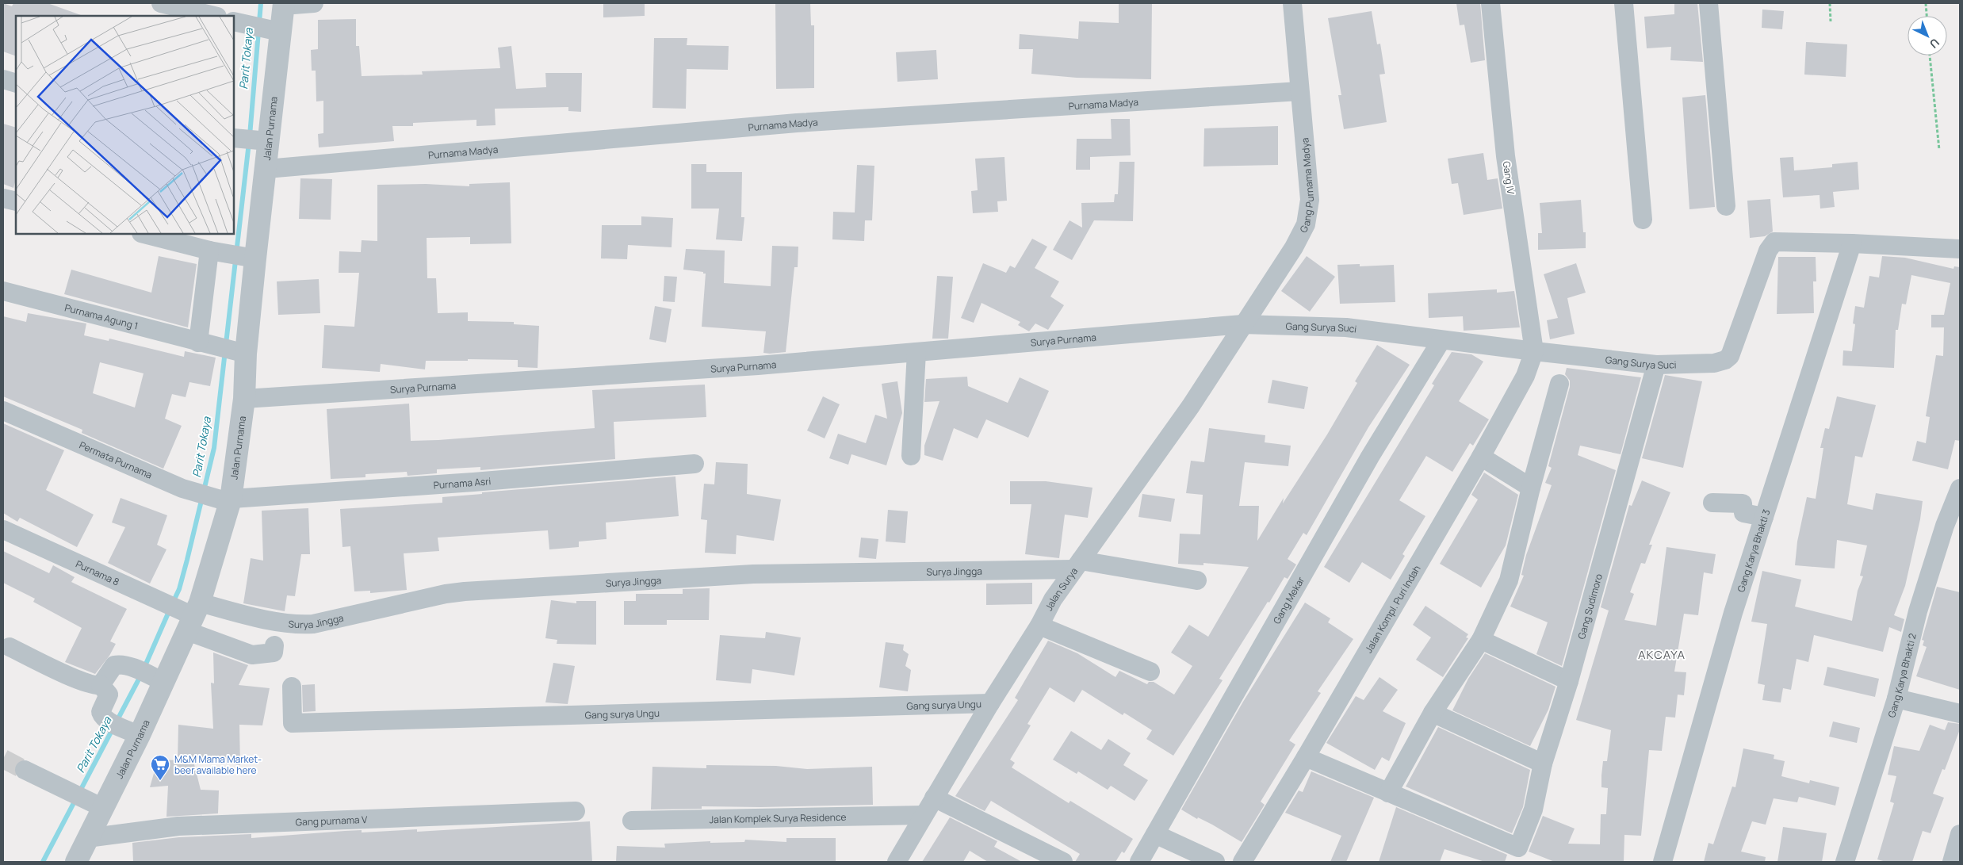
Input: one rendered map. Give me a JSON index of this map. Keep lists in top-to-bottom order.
{
  "streets": {
    "street": [
      "Purnama Madya",
      "Jalan Purnama",
      "Gang IV",
      "Gang Purnama Madya",
      "Purnama Agung 1",
      "Gang Surya Suci",
      "Surya Purnama",
      "Permata Purnama",
      "Purnama Asri",
      "Gang Karya Bhakti 3",
      "Surya Jingga",
      "Purnama 8",
      "Jalan Surya",
      "Gang Mekar",
      "Gang Sudimoro",
      "Jalan Kompl. Puri Indah",
      "Gang Karya Bhakti 2",
      "Gang surya Ungu",
      "Jalan Komplek Surya Residence",
      "Gang purnama V"
    ]
  },
  "crossings": [
    ["Purnama Madya", "Jalan Purnama"],
    ["Purnama Madya", "Gang Purnama Madya"],
    ["Jalan Purnama", "Purnama Agung 1"],
    ["Jalan Purnama", "Surya Purnama"],
    ["Jalan Purnama", "Permata Purnama"],
    ["Jalan Purnama", "Purnama Asri"],
    ["Jalan Purnama", "Surya Jingga"],
    ["Jalan Purnama", "Purnama 8"],
    ["Jalan Purnama", "Gang purnama V"],
    ["Gang IV", "Gang Surya Suci"],
    ["Gang IV", "Jalan Kompl. Puri Indah"],
    ["Gang Purnama Madya", "Gang Surya Suci"],
    ["Gang Purnama Madya", "Surya Purnama"],
    ["Gang Purnama Madya", "Jalan Surya"],
    ["Gang Surya Suci", "Surya Purnama"],
    ["Gang Surya Suci", "Gang Karya Bhakti 3"],
    ["Gang Surya Suci", "Jalan Surya"],
    ["Gang Surya Suci", "Gang Mekar"],
    ["Gang Surya Suci", "Gang Sudimoro"],
    ["Gang Surya Suci", "Jalan Kompl. Puri Indah"],
    ["Surya Purnama", "Jalan Surya"],
    ["Permata Purnama", "Purnama Asri"],
    ["Surya Jingga", "Purnama 8"],
    ["Surya Jingga", "Jalan Surya"],
    ["Jalan Surya", "Gang surya Ungu"],
    ["Jalan Surya", "Jalan Komplek Surya Residence"]
  ],
  "districts": ["AKCAYA"],
  "water": ["Parit Tokaya"],
  "places": {
    "supermarket": ["M&M Mama Market- beer available here"]
  },
  "north": "bottom right"
}
